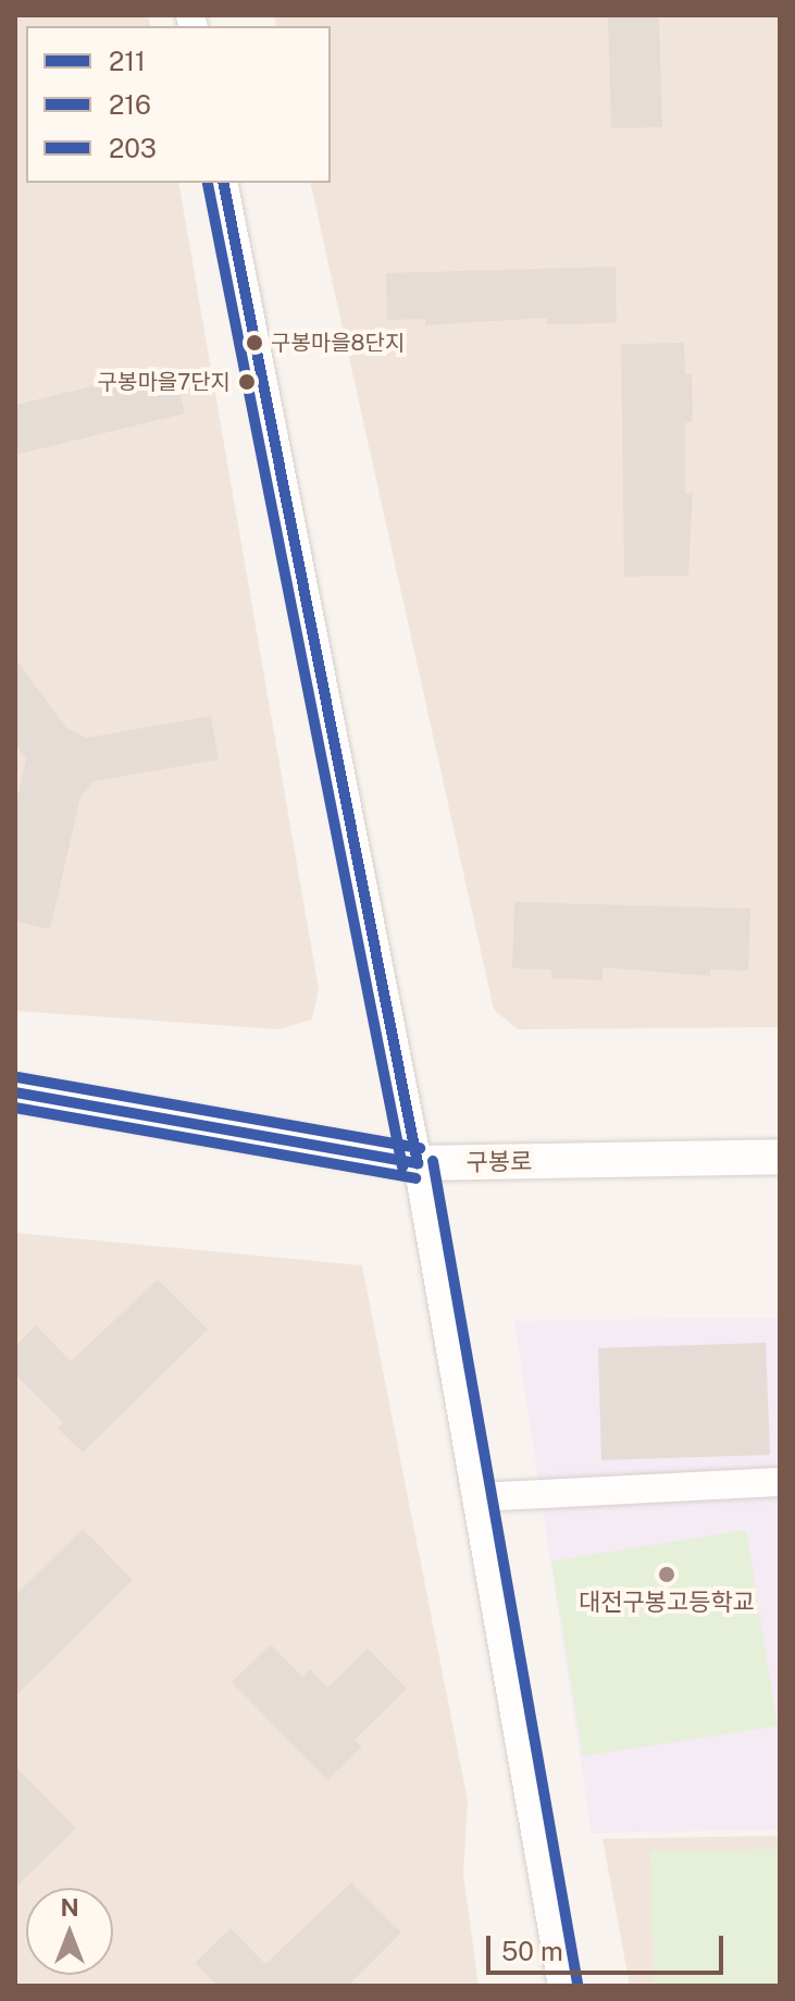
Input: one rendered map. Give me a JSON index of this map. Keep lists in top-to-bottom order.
{
  "streets": {
    "street": ["구봉로"]
  },
  "places": ["구봉마을8단지", "구봉마을7단지", "대전구봉고등학교"],
  "lines": ["transit line 211", "transit line 216", "transit line 203"],
  "legend": ["211", "216", "203"],
  "scale_bar": "50 m",
  "north": "top"
}
